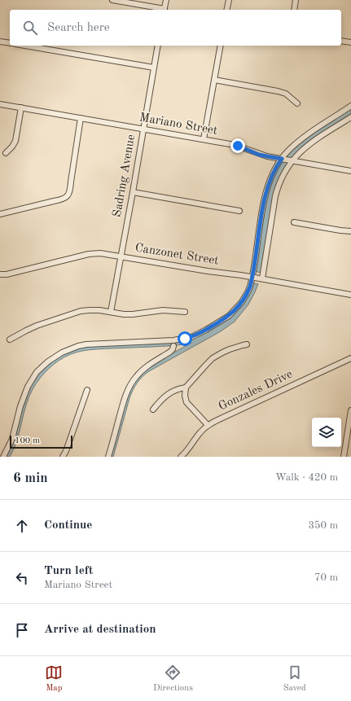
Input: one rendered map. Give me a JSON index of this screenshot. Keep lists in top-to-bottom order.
{
  "streets": {
    "street": [
      "Mariano Street",
      "Sadring Avenue",
      "Canzonet Street",
      "Gonzales Drive"
    ]
  },
  "crossings": [
    ["Mariano Street", "Sadring Avenue"],
    ["Sadring Avenue", "Canzonet Street"]
  ],
  "scale_bar": "100 m",
  "page": {
    "search": "Search here",
    "scale": "100 m",
    "heading": ["6 min", "Walk · 420 m"],
    "list": [
      ["Continue", "350 m"],
      ["Turn left", "Mariano Street", "70 m"],
      "Arrive at destination"
    ],
    "nav": ["Map", "Directions", "Saved"]
  }
}
